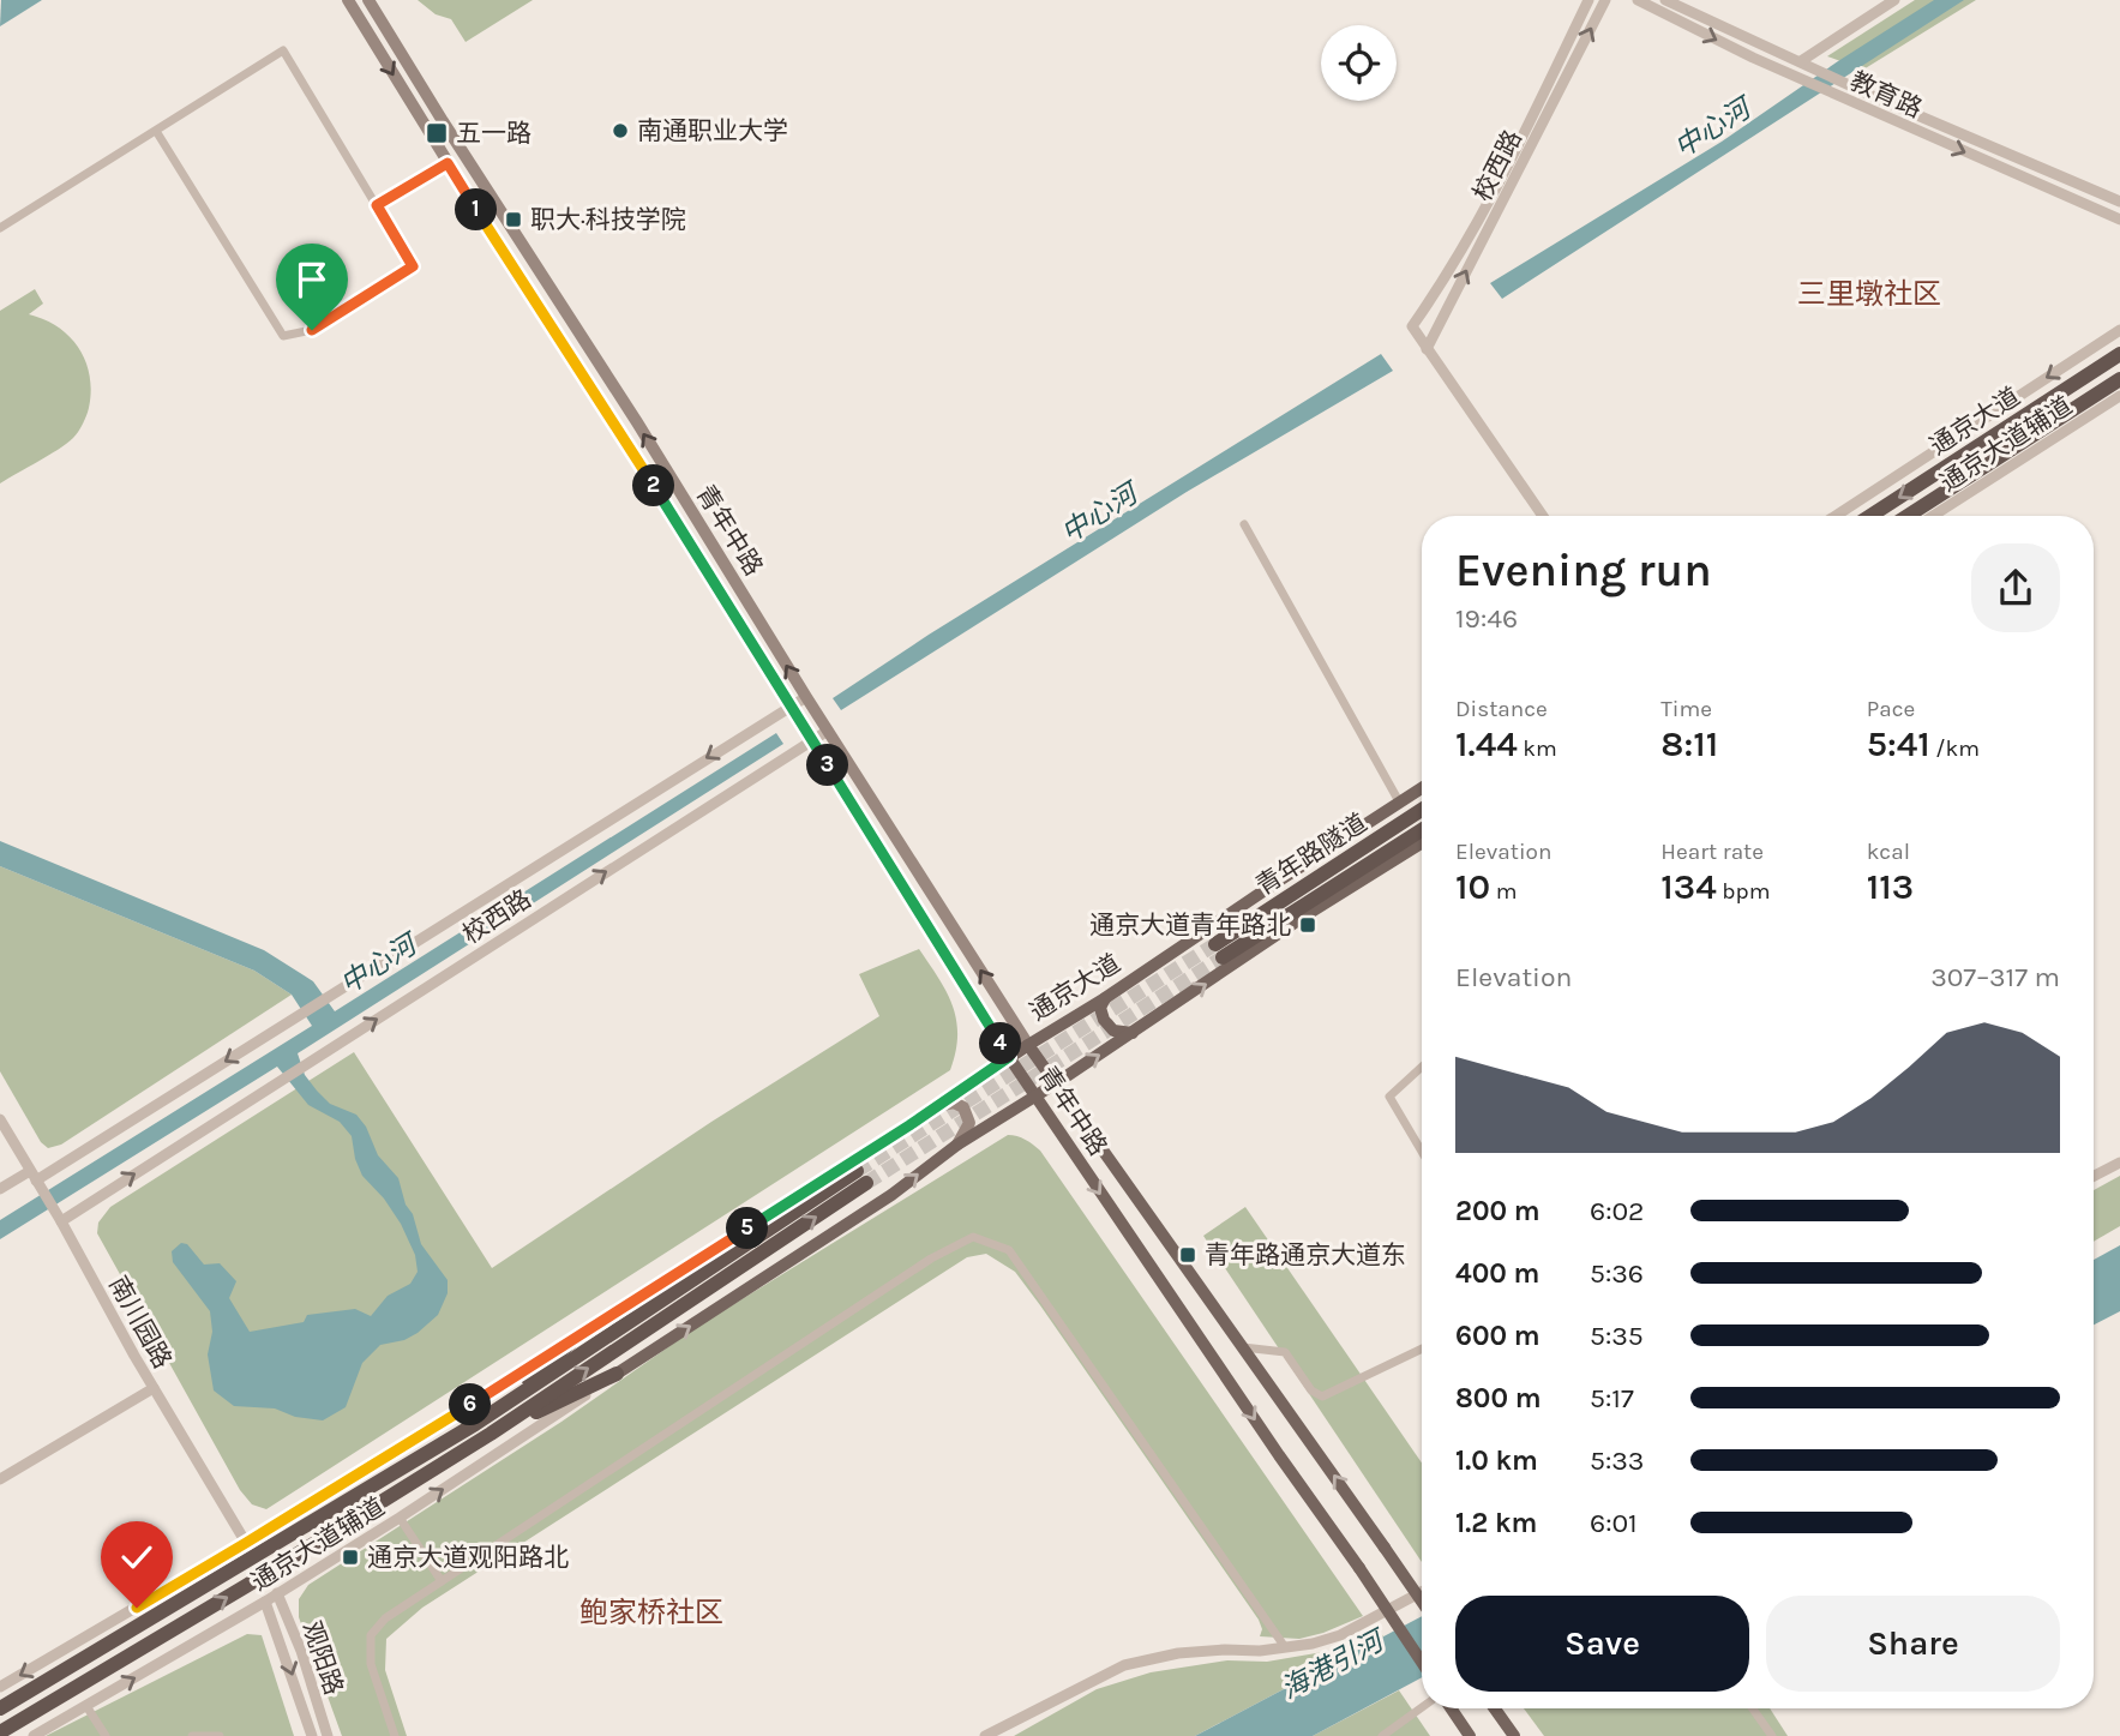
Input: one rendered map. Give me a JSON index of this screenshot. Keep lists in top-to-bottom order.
{
  "streets": {
    "highway": ["通京大道", "青年路隧道"],
    "main road": ["青年中路"],
    "street": [
      "教育路",
      "校西路",
      "通京大道辅道",
      "南川园路",
      "观阳路"
    ]
  },
  "crossings": [
    ["校西路", "青年中路"],
    ["校西路", "南川园路"],
    ["通京大道", "通京大道辅道"],
    ["通京大道", "青年中路"],
    ["通京大道辅道", "南川园路"],
    ["通京大道辅道", "观阳路"]
  ],
  "districts": ["三里墩社区", "鲍家桥社区"],
  "water": ["中心河", "海港引河"],
  "places": {
    "other": ["南通职业大学"],
    "transit": [
      "五一路",
      "职大·科技学院",
      "通京大道青年路北",
      "青年路通京大道东",
      "通京大道观阳路北"
    ]
  },
  "page": {
    "pins": [
      "1",
      "2",
      "3",
      "4",
      "5",
      "6"
    ],
    "heading": ["Evening run", "19:46"],
    "stats": [
      ["Distance", "1.44 km"],
      ["Time", "8:11"],
      ["Pace", "5:41 /km"],
      ["Elevation", "10 m"],
      ["Heart rate", "134 bpm"],
      ["kcal", "113"]
    ],
    "chart": ["Elevation", "307–317 m"],
    "list": [
      {
        "name": "200 m",
        "note": "6:02"
      },
      {
        "name": "400 m",
        "note": "5:36"
      },
      {
        "name": "600 m",
        "note": "5:35"
      },
      {
        "name": "800 m",
        "note": "5:17"
      },
      {
        "name": "1.0 km",
        "note": "5:33"
      },
      {
        "name": "1.2 km",
        "note": "6:01"
      }
    ],
    "buttons": ["Save", "Share"]
  }
}
